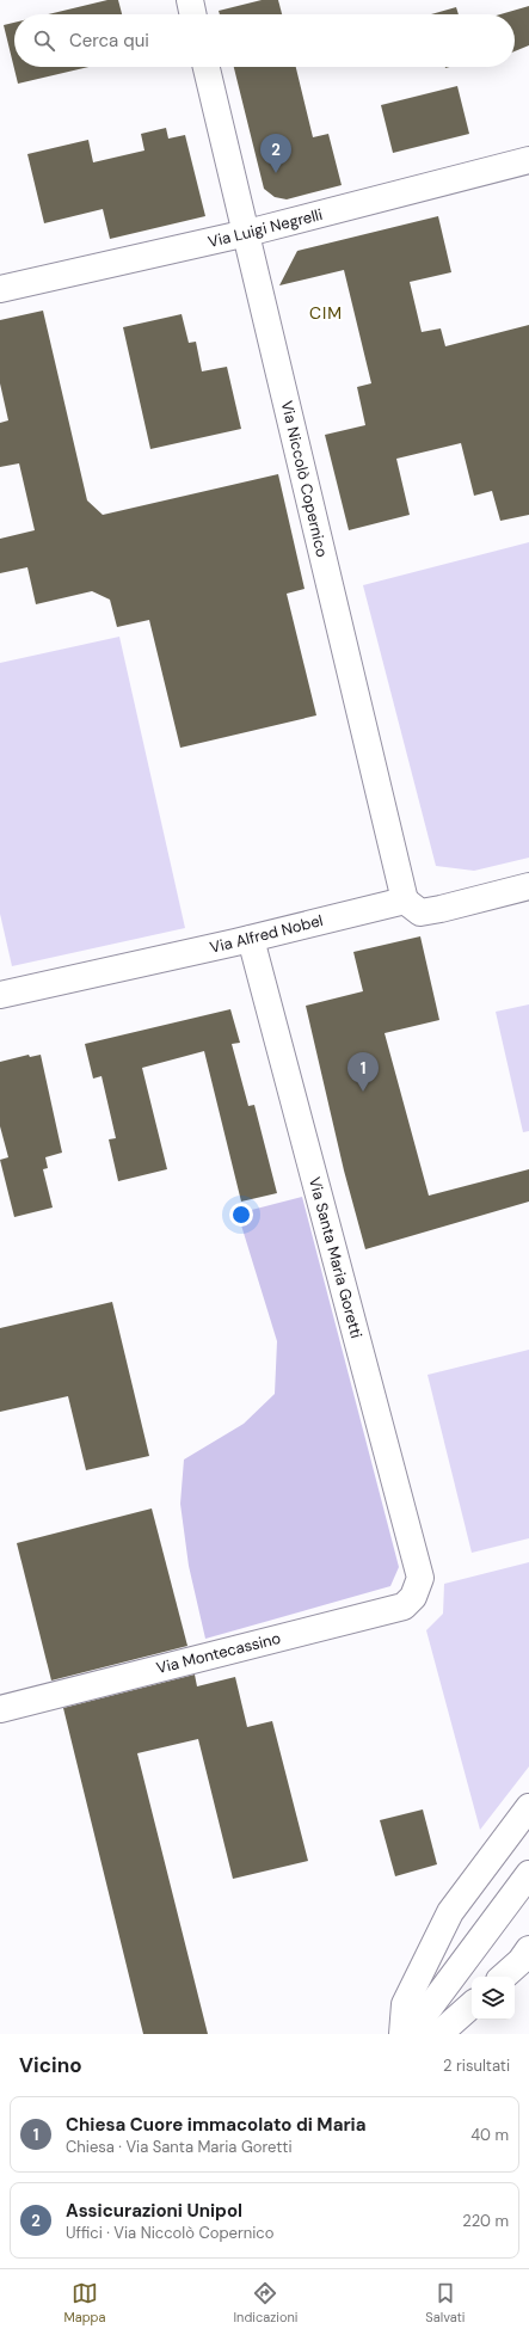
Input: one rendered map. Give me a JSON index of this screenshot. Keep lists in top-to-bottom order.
{
  "streets": {
    "street": [
      "Via Luigi Negrelli",
      "Via Niccolò Copernico",
      "Via Alfred Nobel",
      "Via Santa Maria Goretti",
      "Via Montecassino"
    ]
  },
  "crossings": [
    ["Via Luigi Negrelli", "Via Niccolò Copernico"],
    ["Via Niccolò Copernico", "Via Alfred Nobel"],
    ["Via Alfred Nobel", "Via Santa Maria Goretti"],
    ["Via Santa Maria Goretti", "Via Montecassino"]
  ],
  "districts": ["CIM"],
  "page": {
    "search": "Cerca qui",
    "pins": ["2", "1"],
    "heading": ["Vicino", "2 risultati"],
    "list": [
      {
        "mark": "1",
        "name": "Chiesa Cuore immacolato di Maria",
        "note": "Chiesa · Via Santa Maria Goretti",
        "value": "40 m"
      },
      {
        "mark": "2",
        "name": "Assicurazioni Unipol",
        "note": "Uffici · Via Niccolò Copernico",
        "value": "220 m"
      }
    ],
    "nav": ["Mappa", "Indicazioni", "Salvati"]
  }
}
